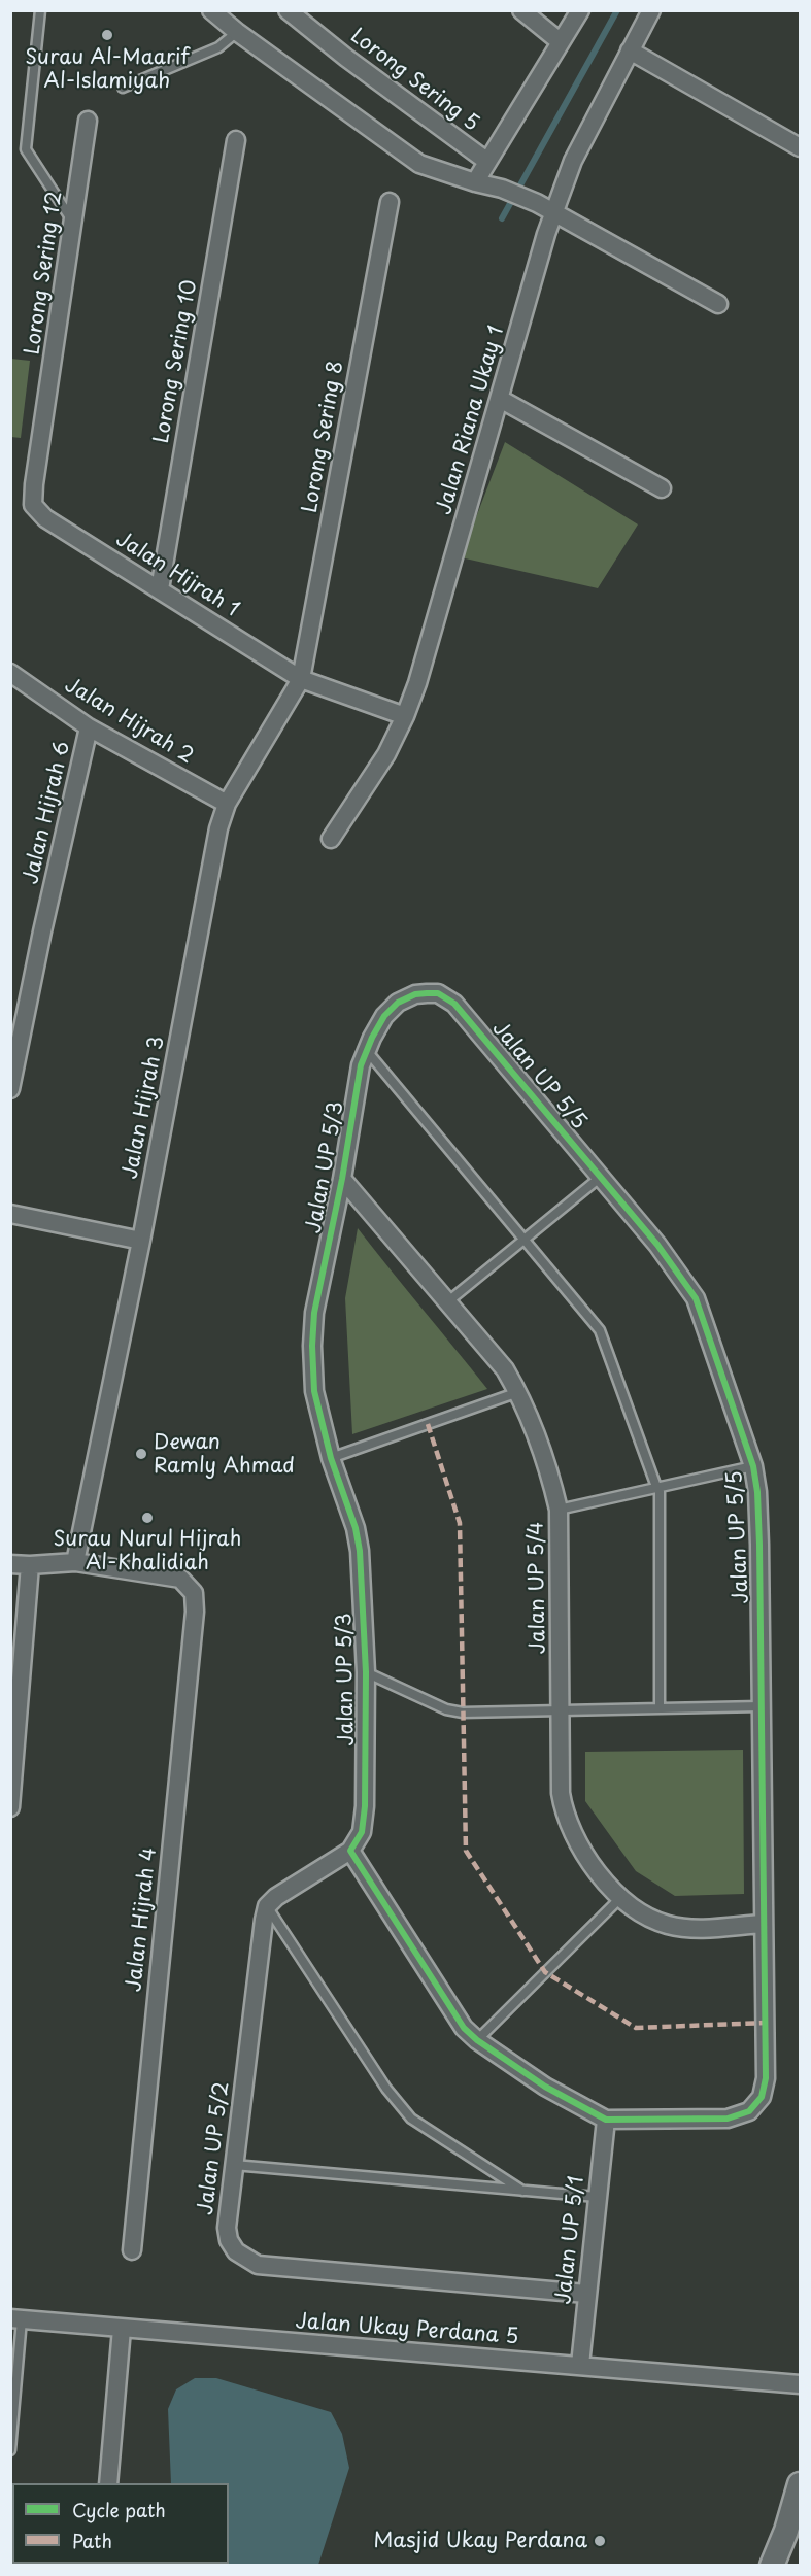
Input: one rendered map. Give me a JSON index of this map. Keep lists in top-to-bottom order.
{
  "streets": {
    "street": [
      "Lorong Sering 5",
      "Lorong Sering 12",
      "Lorong Sering 10",
      "Jalan Riana Ukay 1",
      "Lorong Sering 8",
      "Jalan Hijrah 1",
      "Jalan Hijrah 2",
      "Jalan Hijrah 6",
      "Jalan UP 5/5",
      "Jalan Hijrah 3",
      "Jalan UP 5/3",
      "Jalan UP 5/4",
      "Jalan Hijrah 4",
      "Jalan UP 5/2",
      "Jalan UP 5/1",
      "Jalan Ukay Perdana 5"
    ]
  },
  "crossings": [
    ["Lorong Sering 12", "Jalan Hijrah 1"],
    ["Lorong Sering 10", "Jalan Hijrah 1"],
    ["Jalan Riana Ukay 1", "Jalan Hijrah 1"],
    ["Lorong Sering 8", "Jalan Hijrah 1"],
    ["Lorong Sering 8", "Jalan Hijrah 3"],
    ["Jalan Hijrah 1", "Jalan Hijrah 3"],
    ["Jalan Hijrah 2", "Jalan Hijrah 6"],
    ["Jalan Hijrah 2", "Jalan Hijrah 3"],
    ["Jalan UP 5/5", "Jalan UP 5/3"],
    ["Jalan UP 5/5", "Jalan UP 5/4"],
    ["Jalan UP 5/5", "Jalan UP 5/1"],
    ["Jalan Hijrah 3", "Jalan Hijrah 4"],
    ["Jalan UP 5/3", "Jalan UP 5/4"],
    ["Jalan UP 5/2", "Jalan UP 5/1"],
    ["Jalan UP 5/1", "Jalan Ukay Perdana 5"]
  ],
  "places": [
    "Surau Al-Maarif Al-Islamiyah",
    "Dewan Ramly Ahmad",
    "Surau Nurul Hijrah Al-Khalidiah",
    "Masjid Ukay Perdana"
  ],
  "legend": ["Cycle path", "Path"]
}
